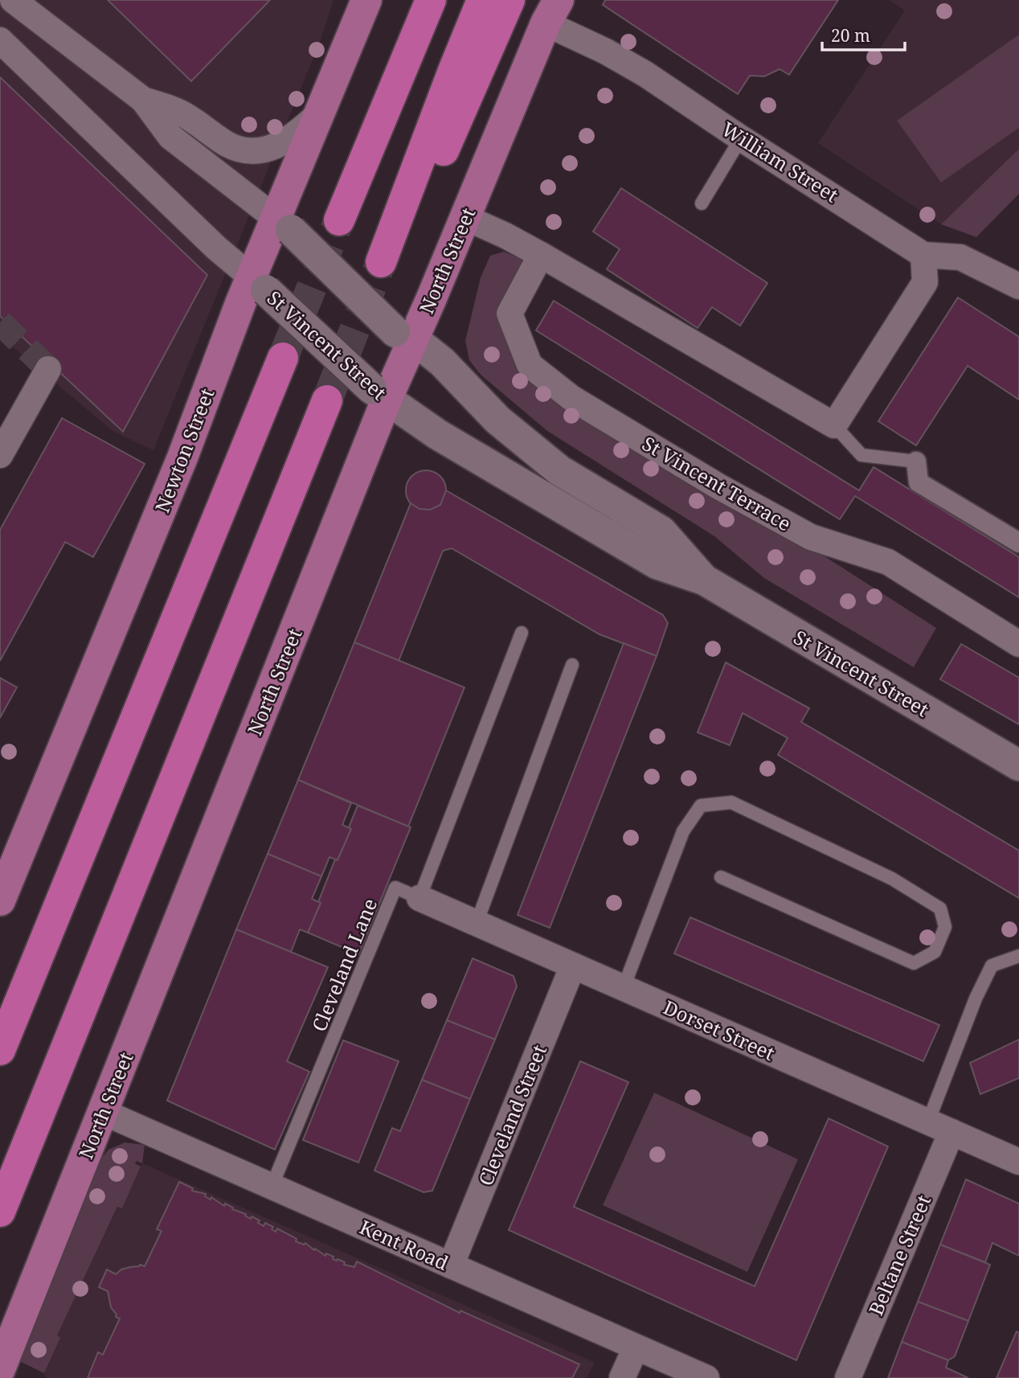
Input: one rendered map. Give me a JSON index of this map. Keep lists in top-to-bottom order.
{
  "streets": {
    "main road": ["North Street", "Newton Street"],
    "street": [
      "William Street",
      "St Vincent Street",
      "St Vincent Terrace",
      "Dorset Street",
      "Cleveland Street",
      "Kent Road",
      "Beltane Street"
    ],
    "lane": ["Cleveland Lane"]
  },
  "crossings": [
    ["William Street", "North Street"],
    ["North Street", "St Vincent Street"],
    ["North Street", "Kent Road"],
    ["St Vincent Street", "Newton Street"],
    ["Cleveland Lane", "Dorset Street"],
    ["Cleveland Lane", "Kent Road"],
    ["Dorset Street", "Cleveland Street"],
    ["Dorset Street", "Beltane Street"],
    ["Cleveland Street", "Kent Road"]
  ],
  "scale_bar": "20 m"
}
